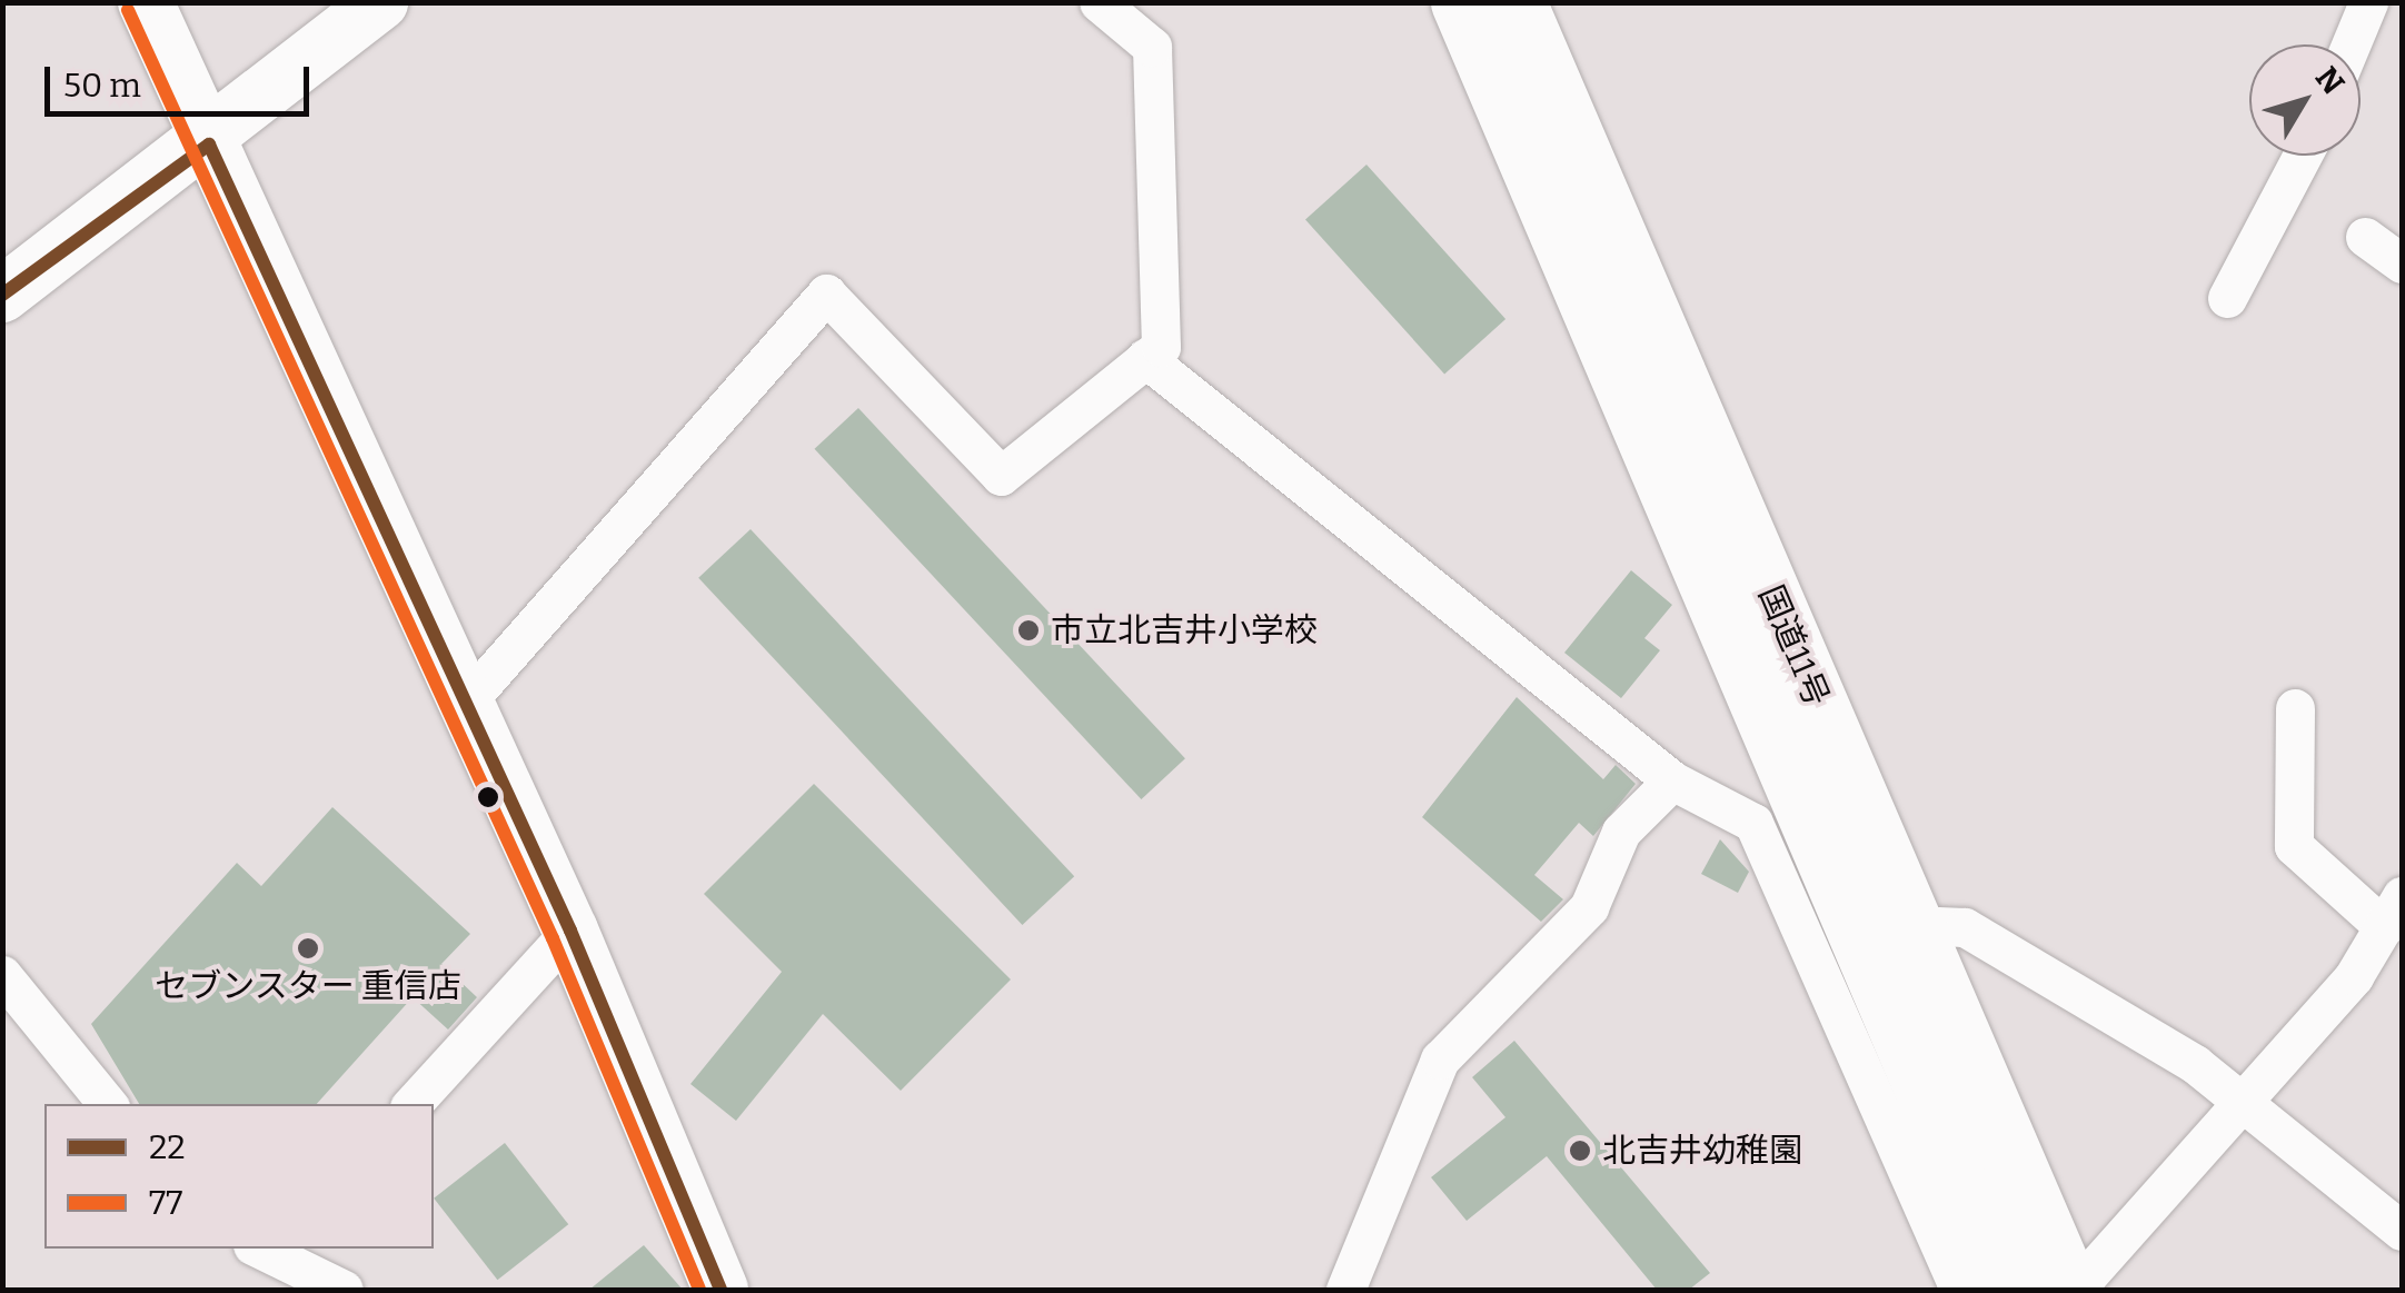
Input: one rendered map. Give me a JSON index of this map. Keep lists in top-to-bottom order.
{
  "streets": {
    "highway": ["国道11号"]
  },
  "places": ["市立北吉井小学校", "セブンスター 重信店", "北吉井幼稚園"],
  "lines": ["transit line 77", "transit line 22"],
  "legend": ["22", "77"],
  "scale_bar": "50 m",
  "north": "top right"
}
